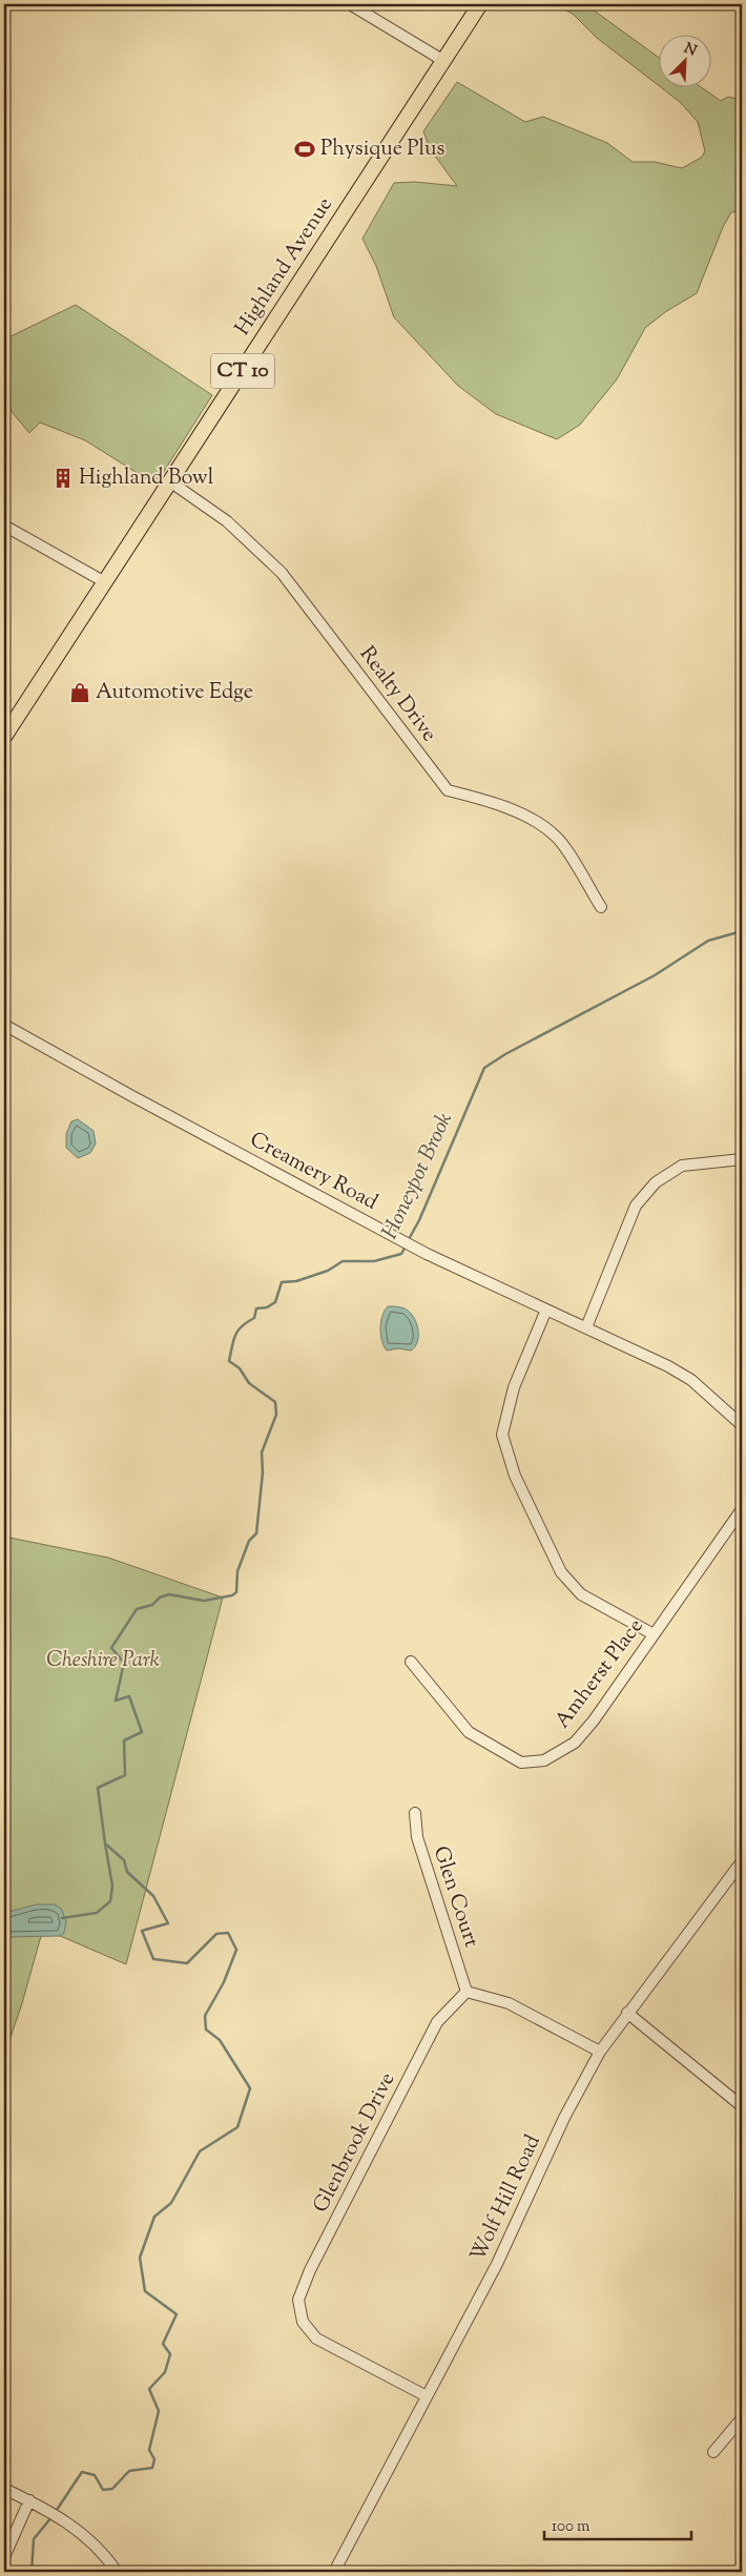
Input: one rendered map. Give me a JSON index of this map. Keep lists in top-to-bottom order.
{
  "streets": {
    "highway": ["Highland Avenue", "CT 10"],
    "street": [
      "Realty Drive",
      "Creamery Road",
      "Amherst Place",
      "Glen Court",
      "Glenbrook Drive",
      "Wolf Hill Road"
    ]
  },
  "crossings": [
    ["Highland Avenue", "Realty Drive"],
    ["Glen Court", "Glenbrook Drive"],
    ["Glenbrook Drive", "Wolf Hill Road"]
  ],
  "water": ["Honeypot Brook"],
  "parks": ["Cheshire Park"],
  "places": {
    "sports": ["Physique Plus"],
    "building": ["Highland Bowl"],
    "shop": ["Automotive Edge"]
  },
  "scale_bar": "100 m",
  "north": "top right"
}
